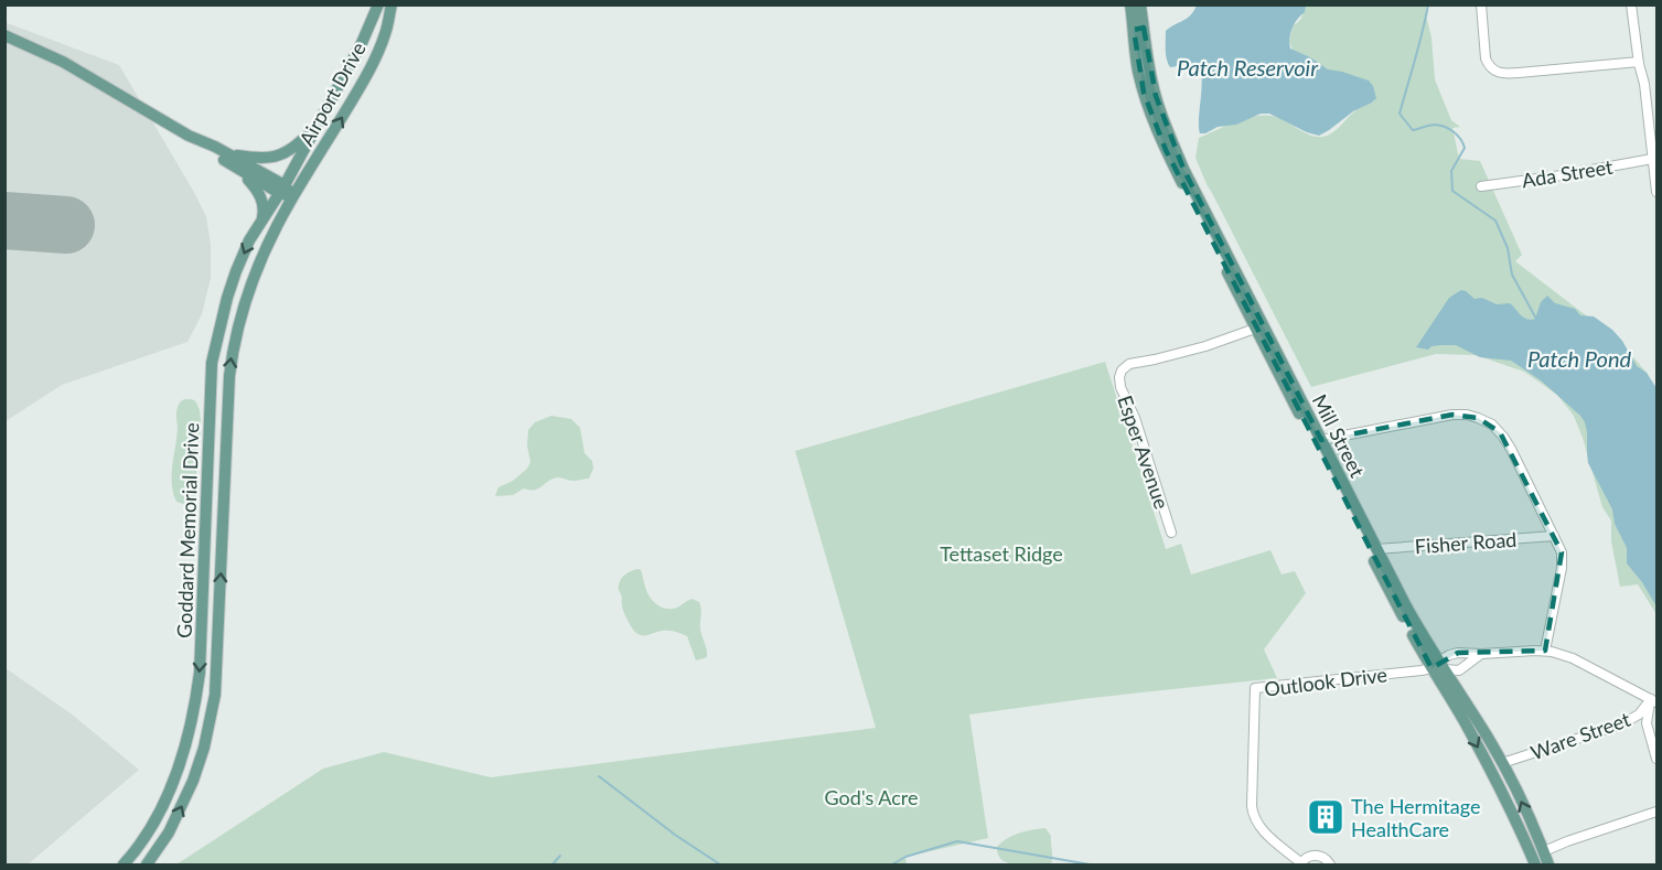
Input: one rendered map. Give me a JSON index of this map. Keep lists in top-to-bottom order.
{
  "streets": {
    "main road": ["Airport Drive", "Mill Street", "Goddard Memorial Drive"],
    "street": [
      "Ada Street",
      "Esper Avenue",
      "Fisher Road",
      "Outlook Drive",
      "Ware Street"
    ]
  },
  "crossings": [
    ["Airport Drive", "Goddard Memorial Drive"],
    ["Mill Street", "Esper Avenue"],
    ["Mill Street", "Fisher Road"],
    ["Mill Street", "Outlook Drive"],
    ["Mill Street", "Ware Street"]
  ],
  "water": ["Patch Reservoir", "Patch Pond"],
  "parks": ["Tettaset Ridge", "God's Acre"],
  "places": {
    "building": ["The Hermitage HealthCare"]
  }
}
